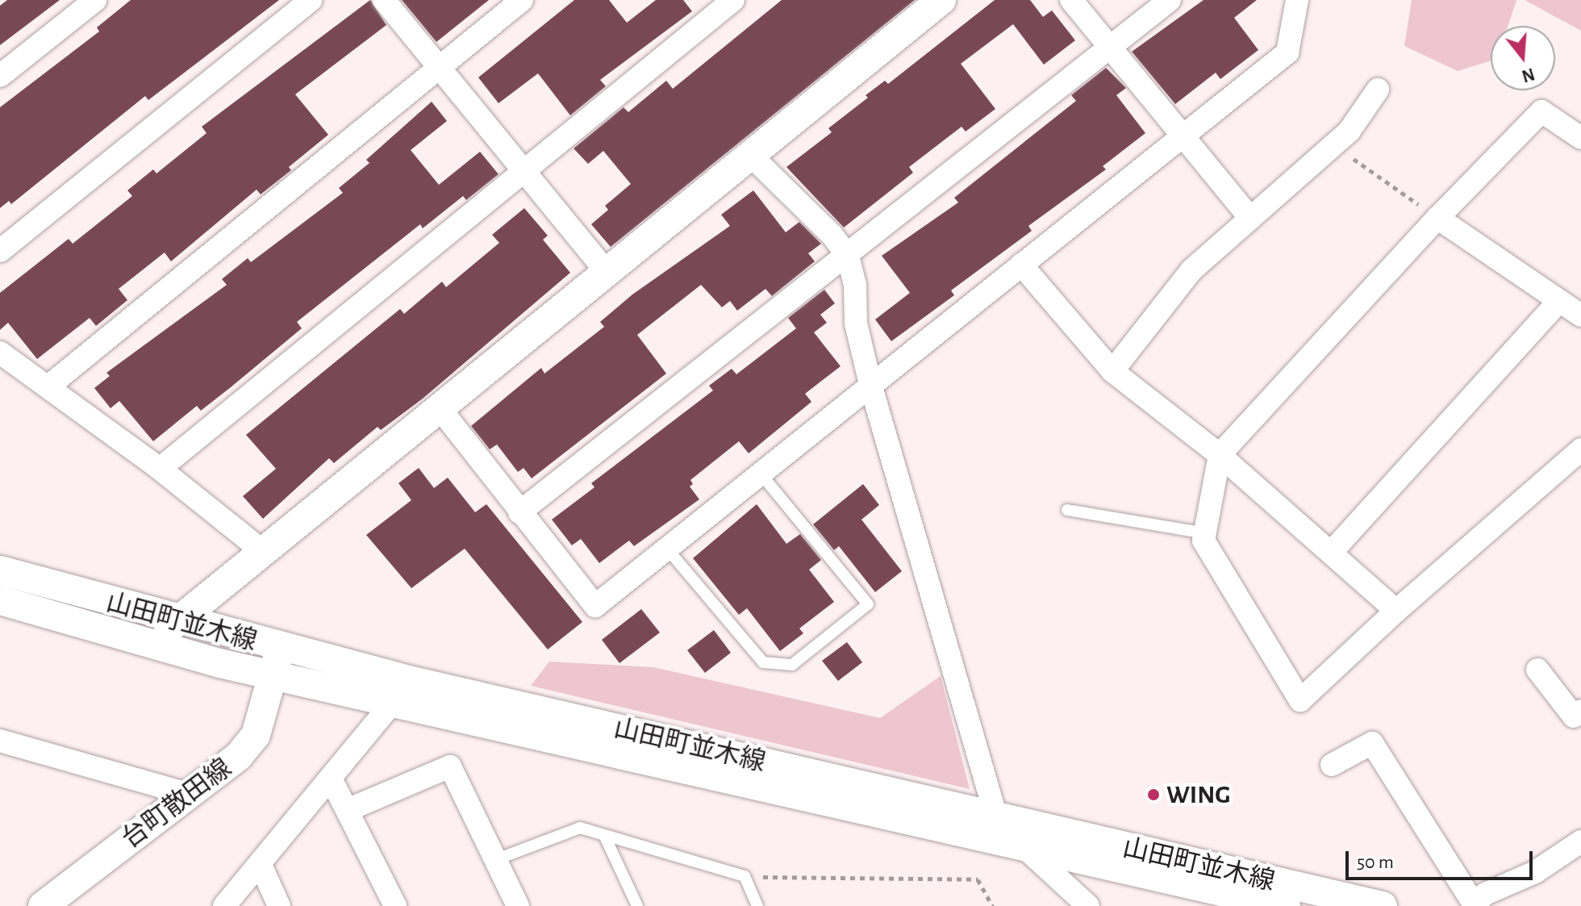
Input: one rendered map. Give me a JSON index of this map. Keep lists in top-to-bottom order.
{
  "streets": {
    "street": ["山田町並木線", "台町散田線"]
  },
  "crossings": [
    ["山田町並木線", "台町散田線"]
  ],
  "places": ["WING"],
  "scale_bar": "50 m",
  "north": "bottom"
}
